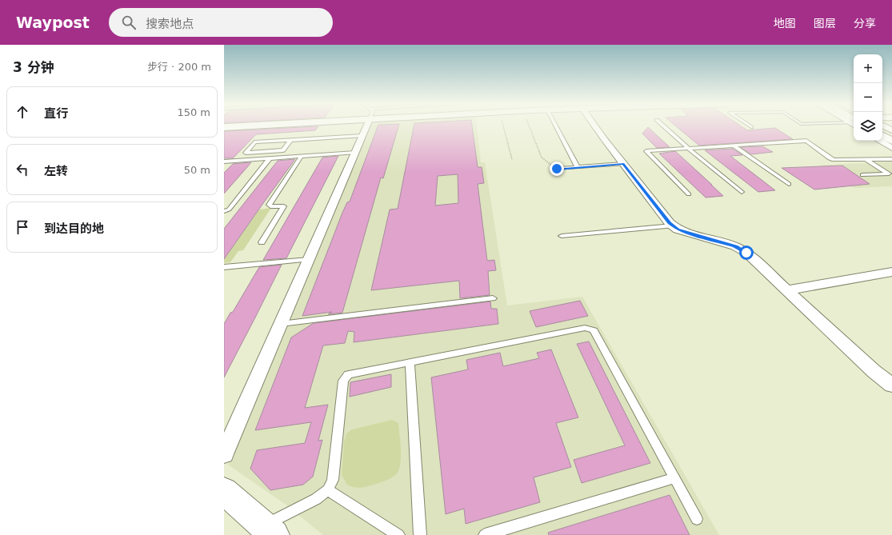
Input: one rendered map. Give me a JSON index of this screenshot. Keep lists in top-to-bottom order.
{
  "page": {
    "header": "Waypost",
    "search": "搜索地点",
    "nav": ["地图", "图层", "分享"],
    "heading": ["3 分钟", "步行 · 200 m"],
    "map_buttons": ["+", "−"],
    "list": [
      ["直行", "150 m"],
      ["左转", "50 m"],
      "到达目的地"
    ]
  }
}
